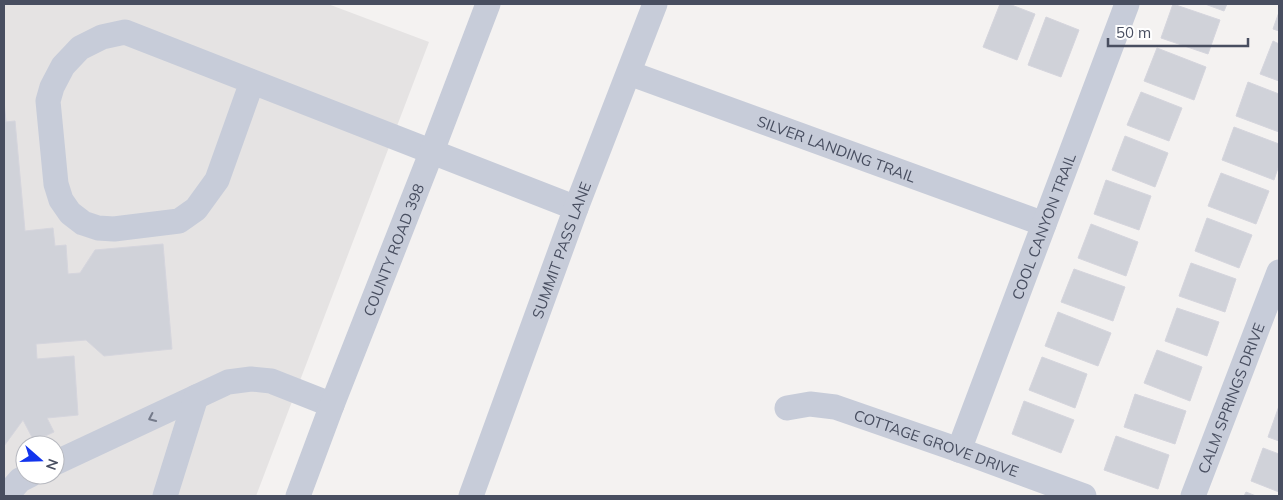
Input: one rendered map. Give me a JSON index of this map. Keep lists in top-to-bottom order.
{
  "streets": {
    "street": [
      "SILVER LANDING TRAIL",
      "COOL CANYON TRAIL",
      "SUMMIT PASS LANE",
      "COUNTY ROAD 398",
      "CALM SPRINGS DRIVE",
      "COTTAGE GROVE DRIVE"
    ]
  },
  "crossings": [
    ["SILVER LANDING TRAIL", "COOL CANYON TRAIL"],
    ["SILVER LANDING TRAIL", "SUMMIT PASS LANE"],
    ["COOL CANYON TRAIL", "COTTAGE GROVE DRIVE"]
  ],
  "scale_bar": "50 m",
  "north": "right"
}
